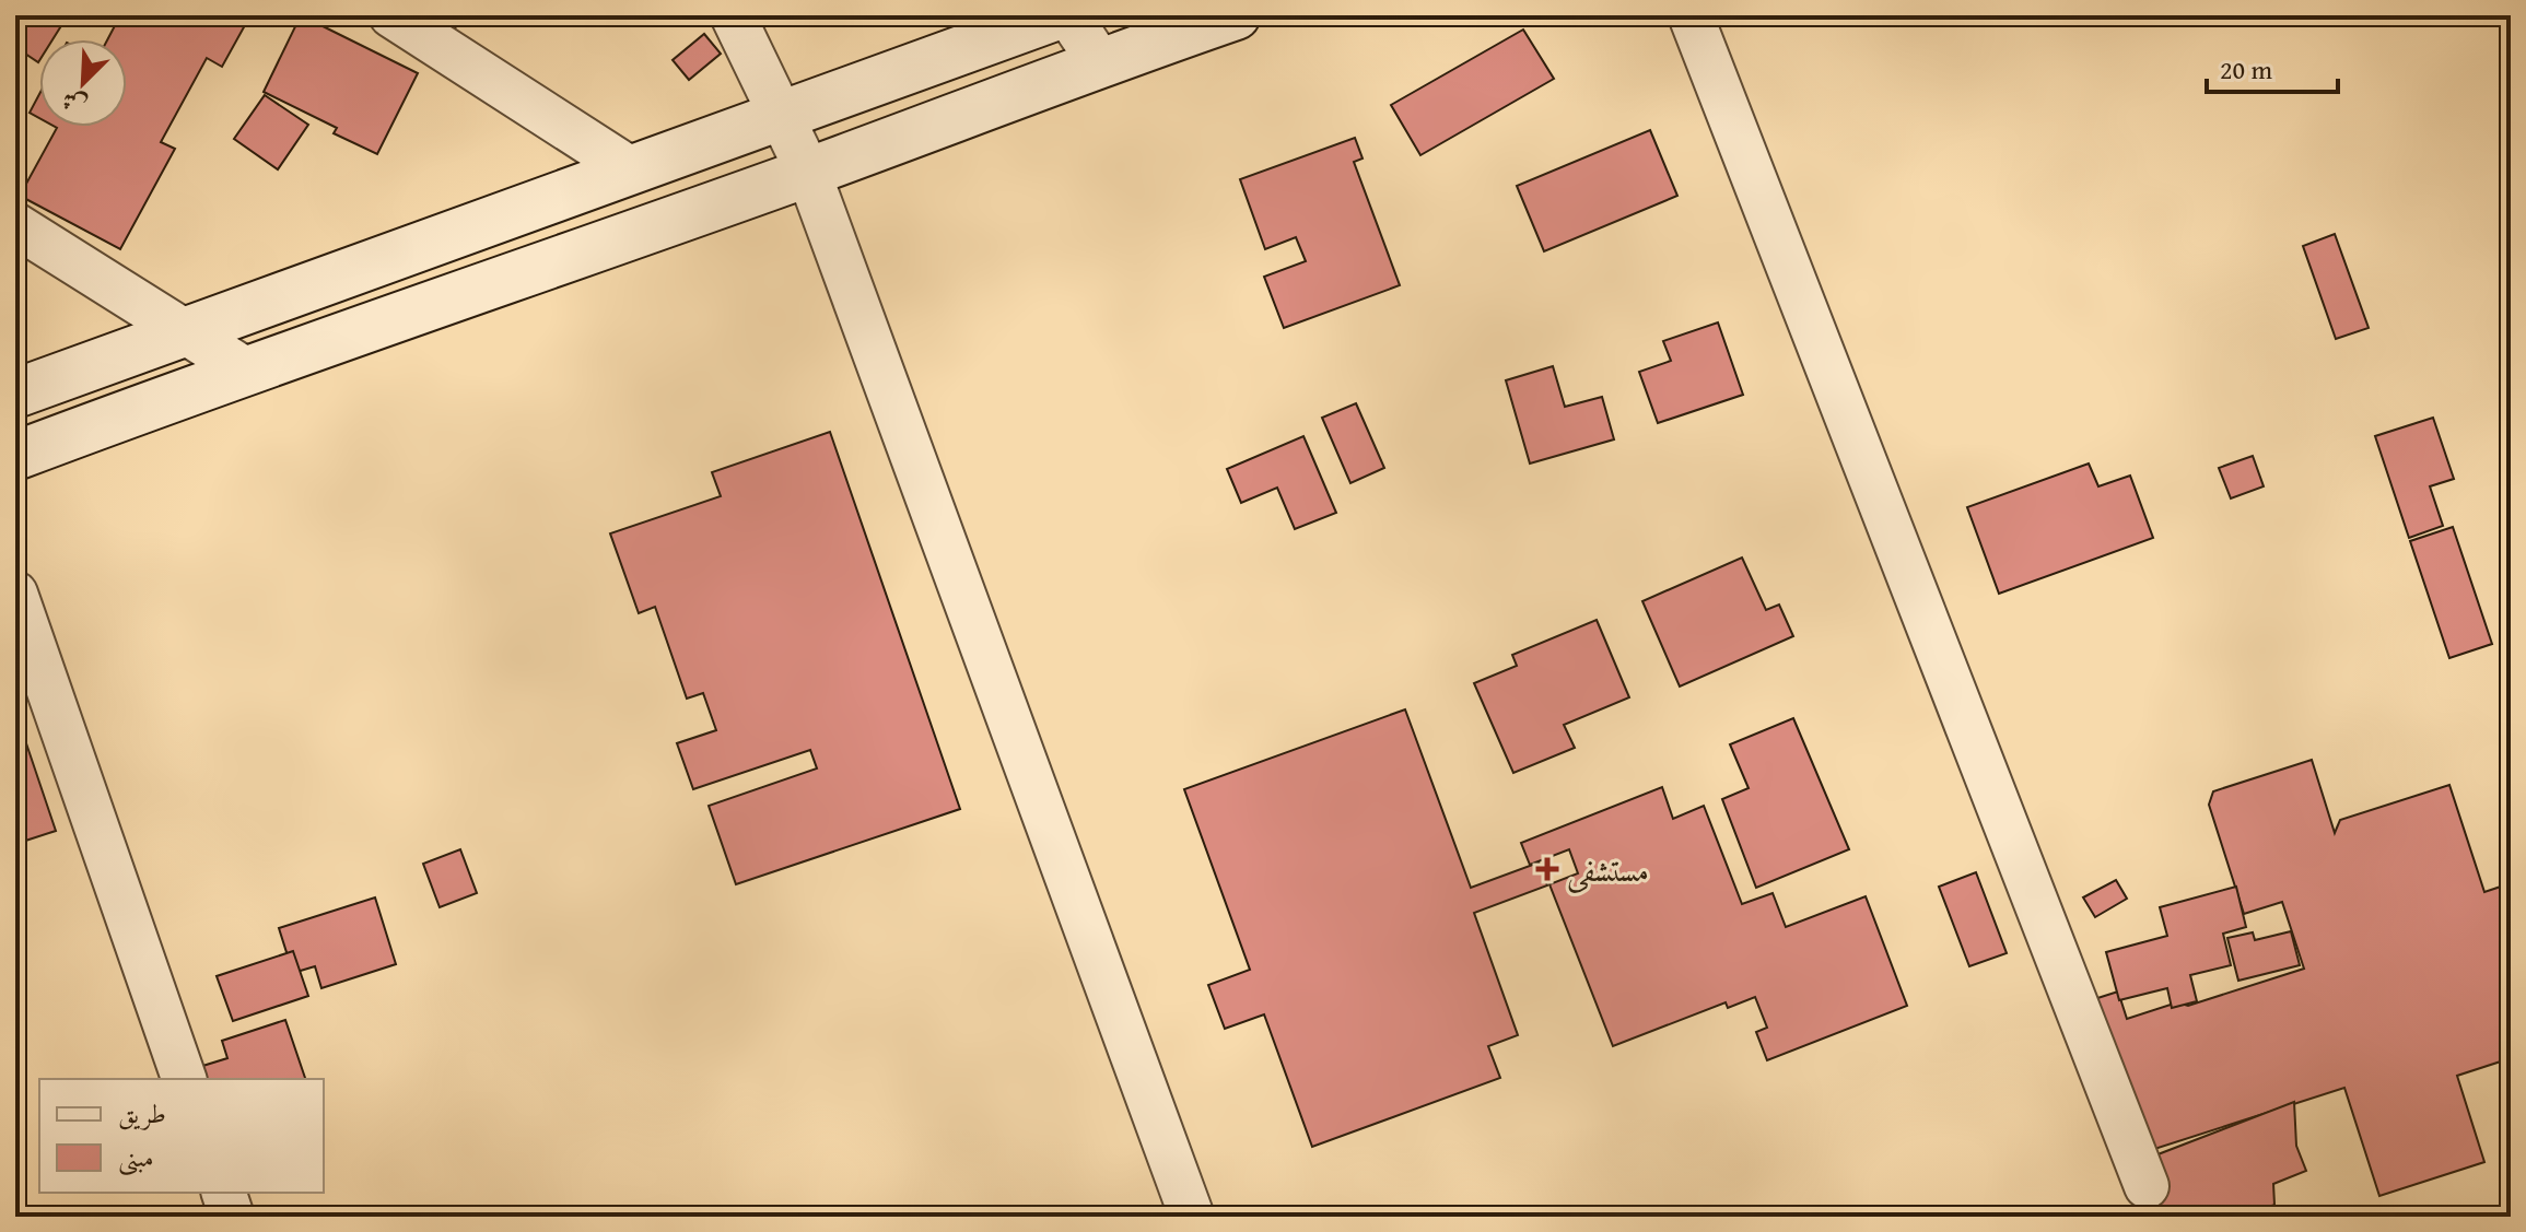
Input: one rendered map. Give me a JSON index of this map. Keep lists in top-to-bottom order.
{
  "places": {
    "health": ["مستشفى"]
  },
  "legend": ["طريق", "مبنى"],
  "scale_bar": "20 m",
  "north": "bottom left"
}
